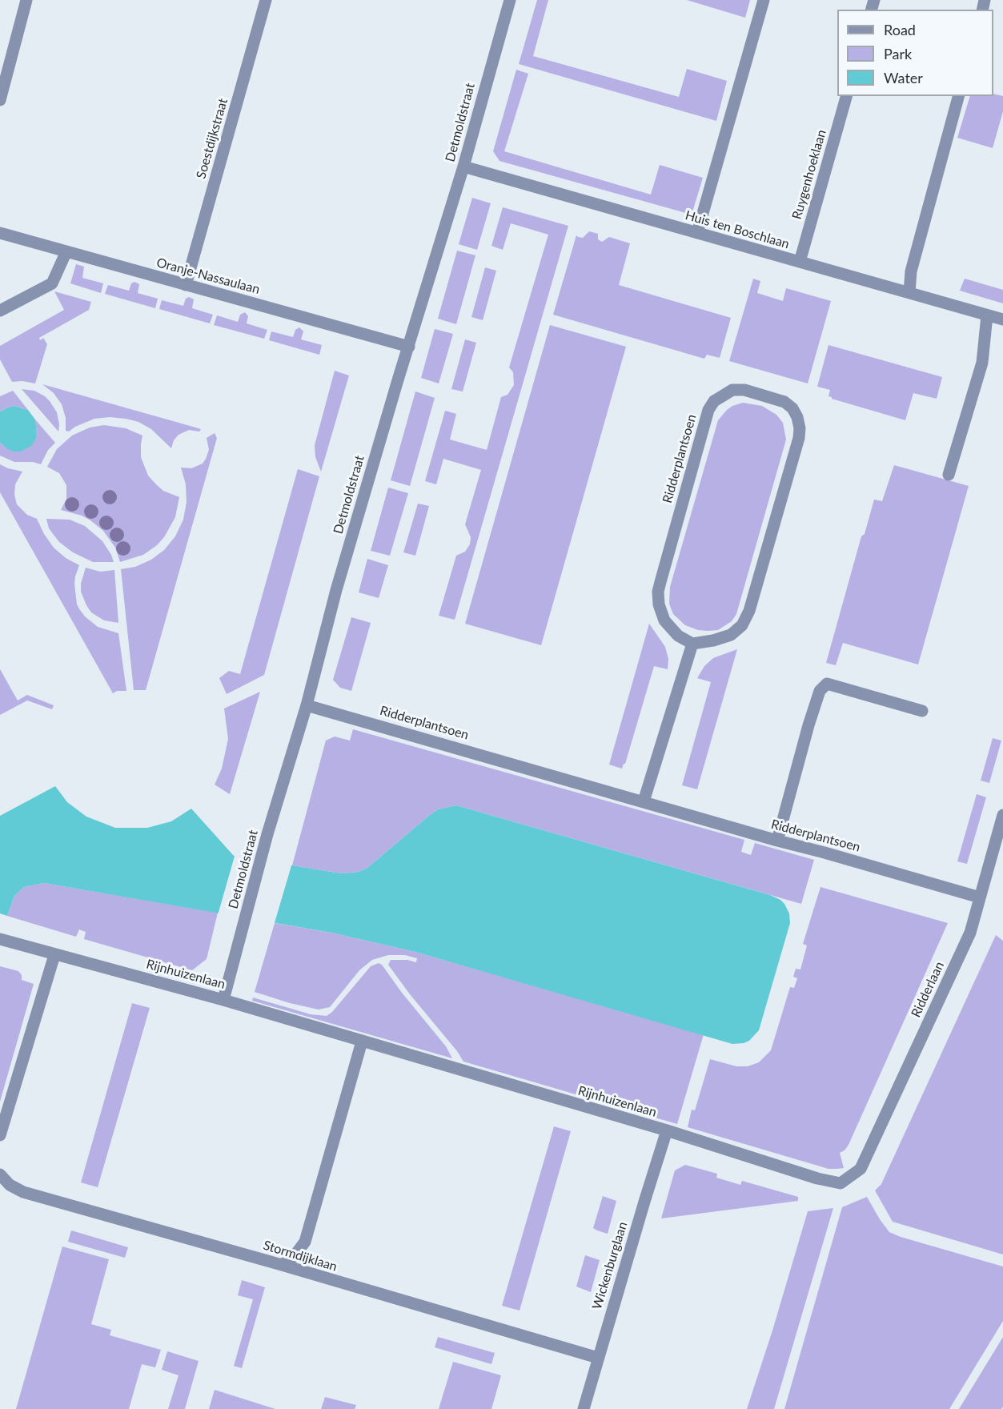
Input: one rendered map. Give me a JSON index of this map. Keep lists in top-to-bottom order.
{
  "streets": {
    "street": [
      "Detmoldstraat",
      "Soestdijkstraat",
      "Ruygenhoeklaan",
      "Huis ten Boschlaan",
      "Oranje-Nassaulaan",
      "Ridderplantsoen",
      "Rijnhuizenlaan",
      "Ridderlaan",
      "Stormdijklaan",
      "Wickenburglaan"
    ]
  },
  "crossings": [
    ["Detmoldstraat", "Huis ten Boschlaan"],
    ["Detmoldstraat", "Oranje-Nassaulaan"],
    ["Detmoldstraat", "Ridderplantsoen"],
    ["Detmoldstraat", "Rijnhuizenlaan"],
    ["Soestdijkstraat", "Oranje-Nassaulaan"],
    ["Ruygenhoeklaan", "Huis ten Boschlaan"],
    ["Ridderplantsoen", "Ridderlaan"],
    ["Rijnhuizenlaan", "Ridderlaan"],
    ["Rijnhuizenlaan", "Wickenburglaan"],
    ["Stormdijklaan", "Wickenburglaan"]
  ],
  "legend": ["Road", "Park", "Water"]
}
